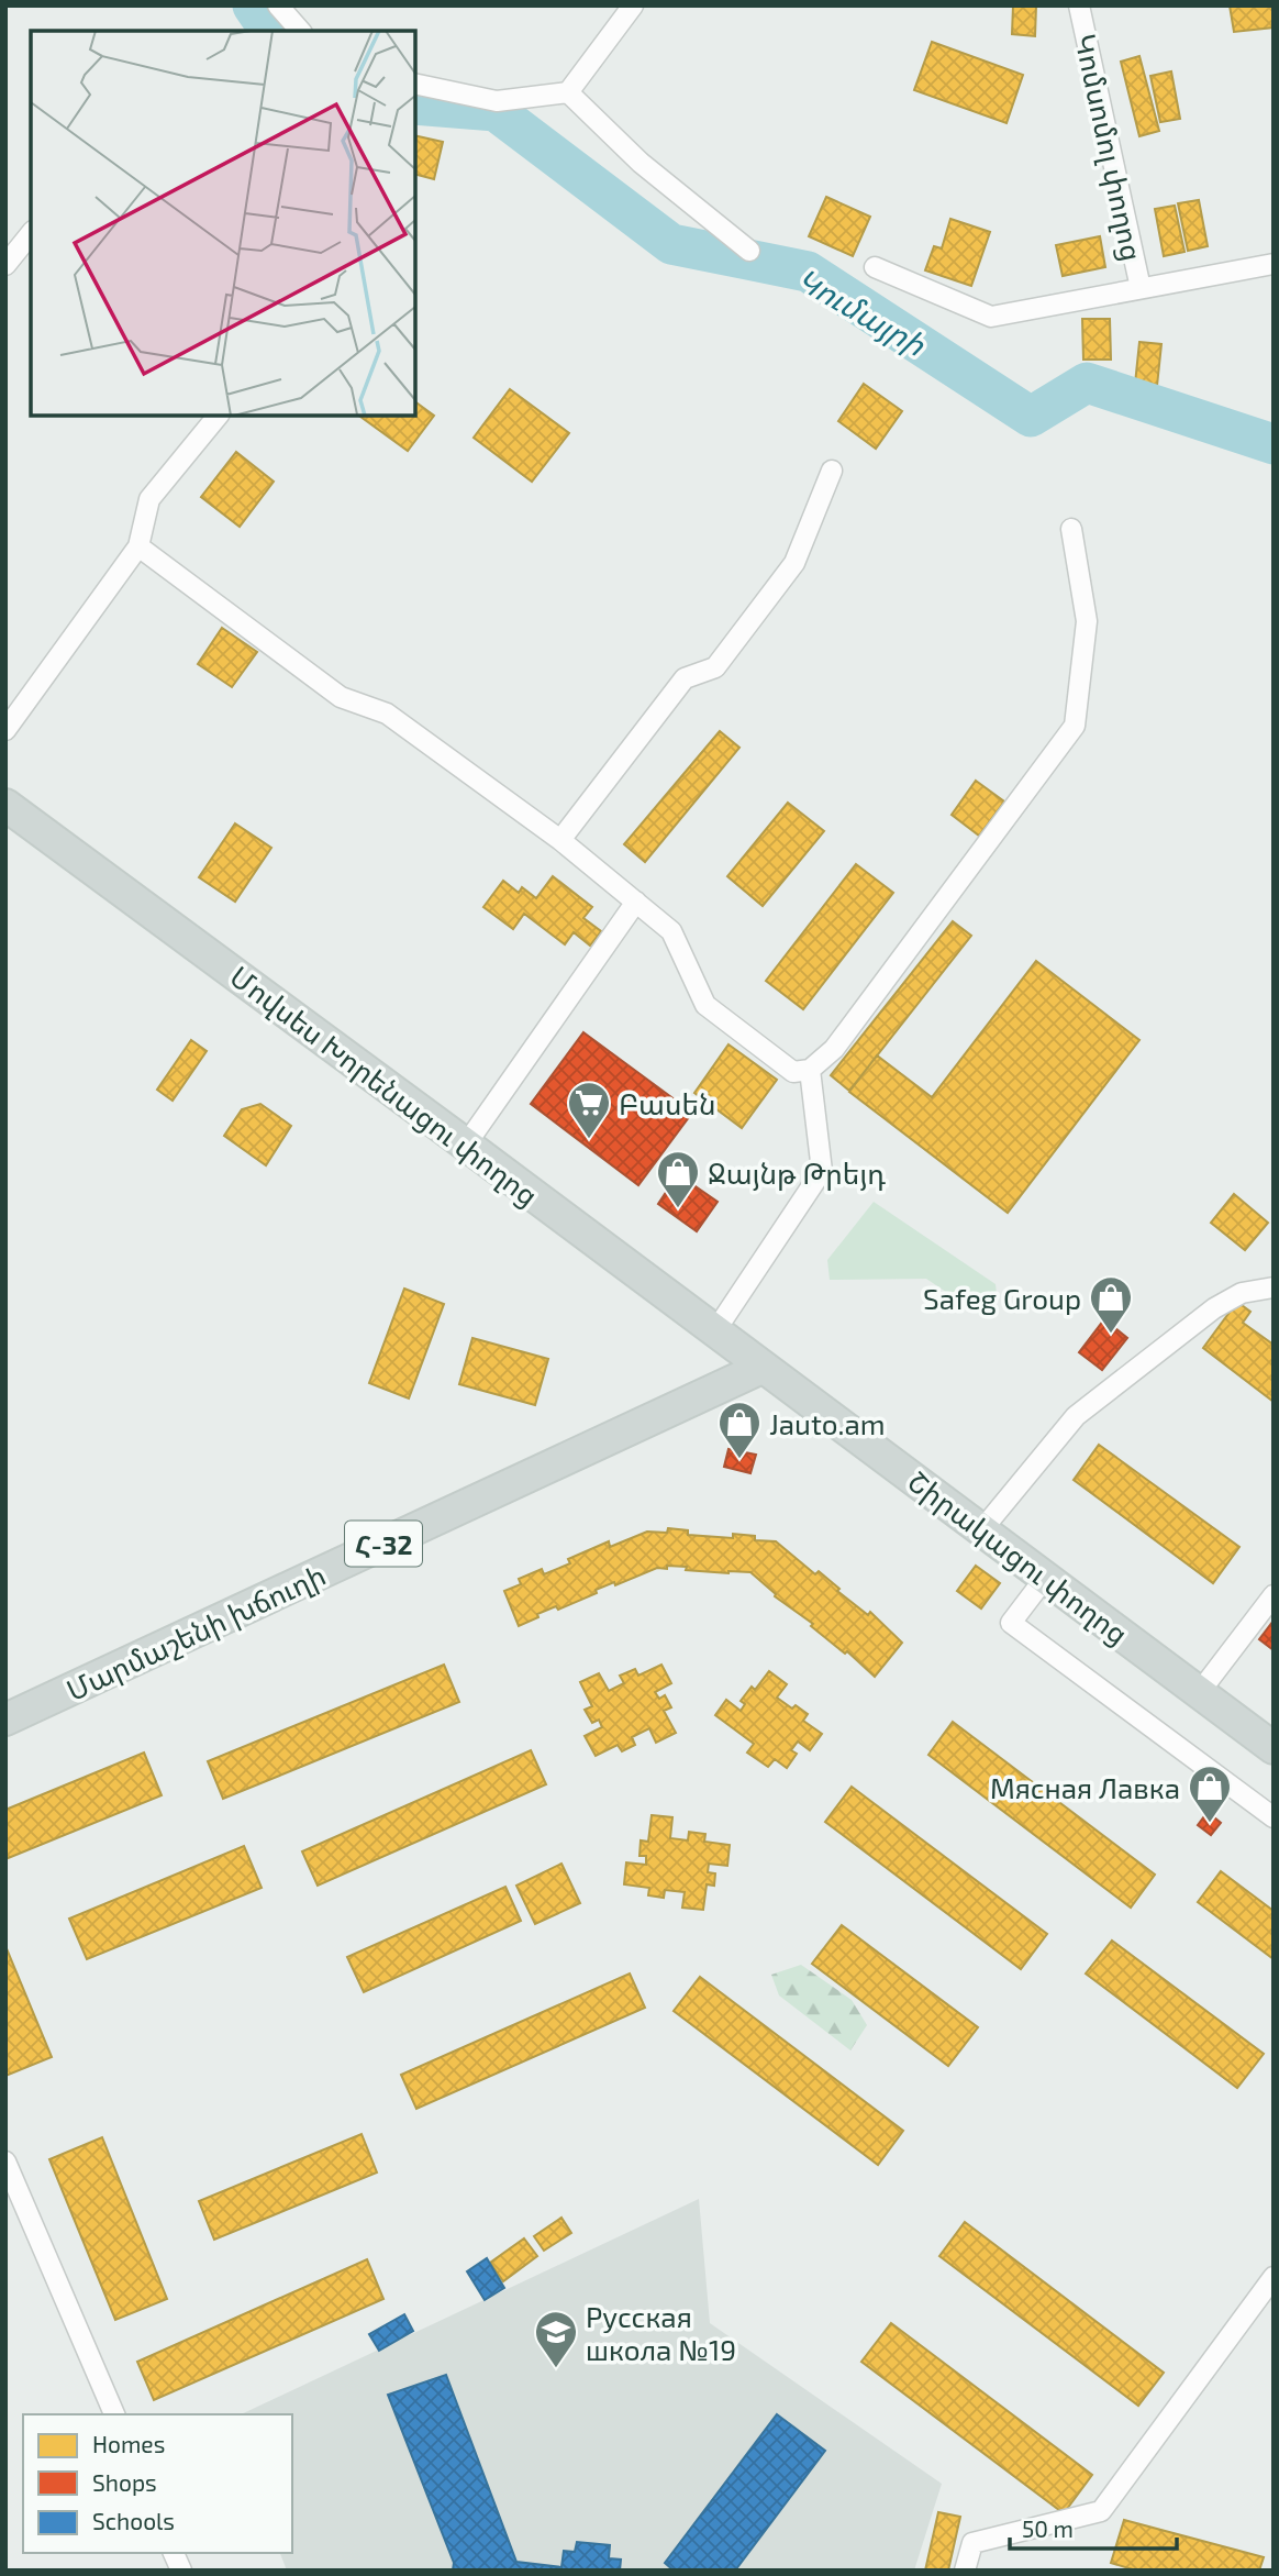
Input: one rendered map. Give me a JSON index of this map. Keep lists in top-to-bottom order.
{
  "streets": {
    "main road": [
      "Մովսես Խորենացու փողոց",
      "Հ-32",
      "Շիրակացու փողոց",
      "Մարմաշենի խճուղի"
    ],
    "street": ["Կոմսոմոլ փողոց"]
  },
  "crossings": [
    ["Մովսես Խորենացու փողոց", "Շիրակացու փողոց"],
    ["Մովսես Խորենացու փողոց", "Մարմաշենի խճուղի"],
    ["Շիրակացու փողոց", "Մարմաշենի խճուղի"]
  ],
  "water": ["Կումայրի"],
  "places": {
    "supermarket": ["Բասեն"],
    "shop": [
      "Ջայնթ Թրեյդ",
      "Safeg Group",
      "Jauto.am",
      "Мясная Лавка"
    ],
    "school or university": ["Русская школа №19"]
  },
  "legend": ["Homes", "Shops", "Schools"],
  "scale_bar": "50 m"
}
